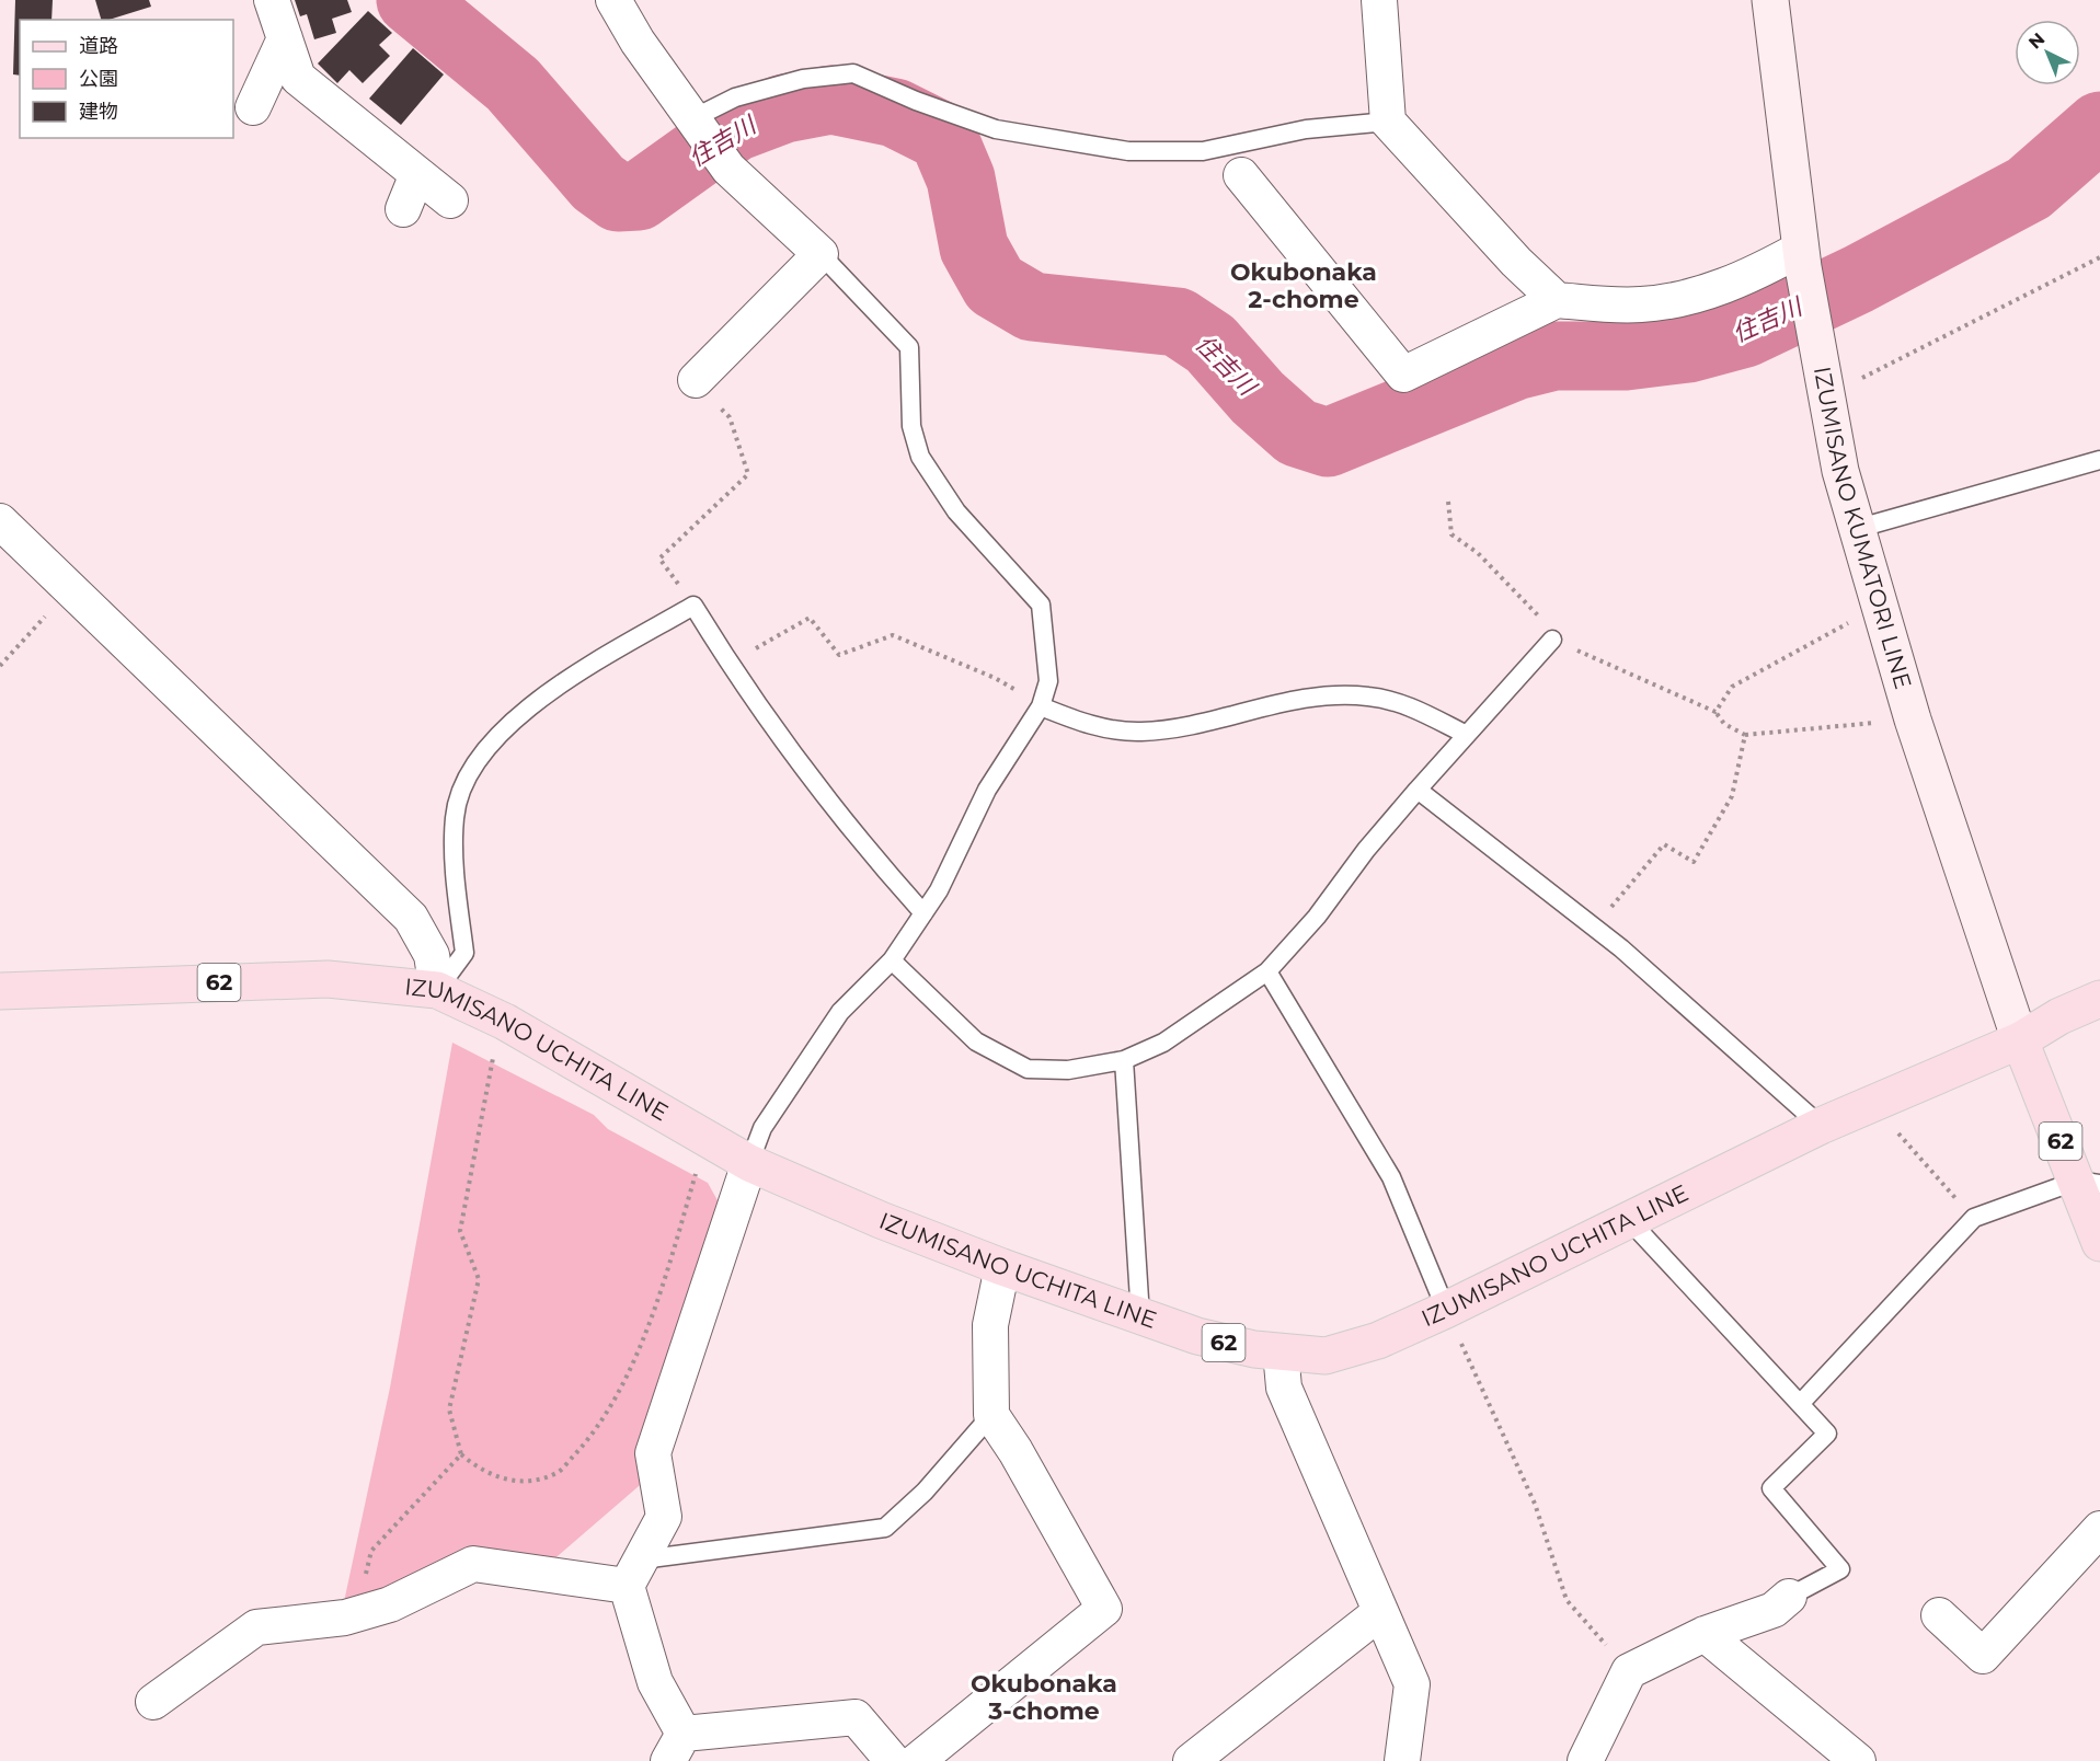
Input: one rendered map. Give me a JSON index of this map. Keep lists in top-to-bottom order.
{
  "streets": {
    "main road": ["IZUMISANO KUMATORI LINE", "62", "IZUMISANO UCHITA LINE"]
  },
  "crossings": [
    ["IZUMISANO KUMATORI LINE", "62"],
    ["IZUMISANO KUMATORI LINE", "IZUMISANO UCHITA LINE"],
    ["62", "IZUMISANO UCHITA LINE"]
  ],
  "districts": ["Okubonaka 2-chome", "Okubonaka 3-chome"],
  "water": ["住吉川"],
  "legend": ["道路", "公園", "建物"],
  "north": "top left"
}
